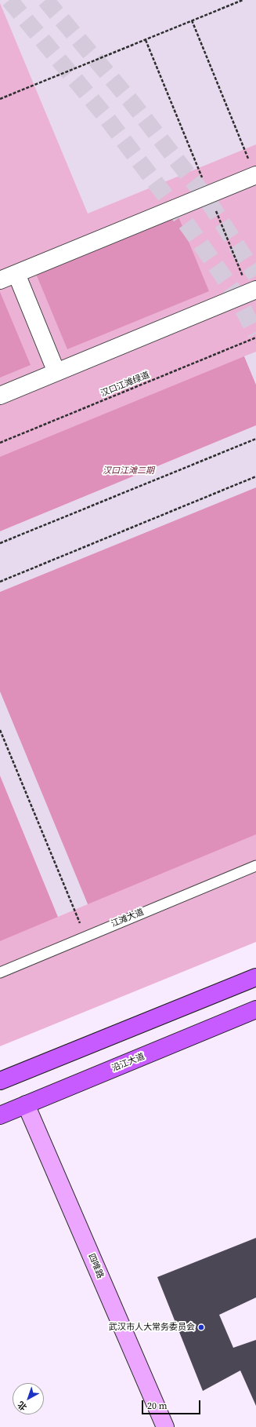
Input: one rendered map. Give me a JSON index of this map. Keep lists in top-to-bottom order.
{
  "streets": {
    "main road": ["沿江大道"],
    "street": ["四唯路"],
    "lane": ["江滩大道"],
    "path": ["汉口江滩绿道"]
  },
  "crossings": [
    ["沿江大道", "四唯路"]
  ],
  "parks": ["汉口江滩二期"],
  "places": ["武汉市人大常务委员会"],
  "scale_bar": "20 m",
  "north": "bottom left"
}
